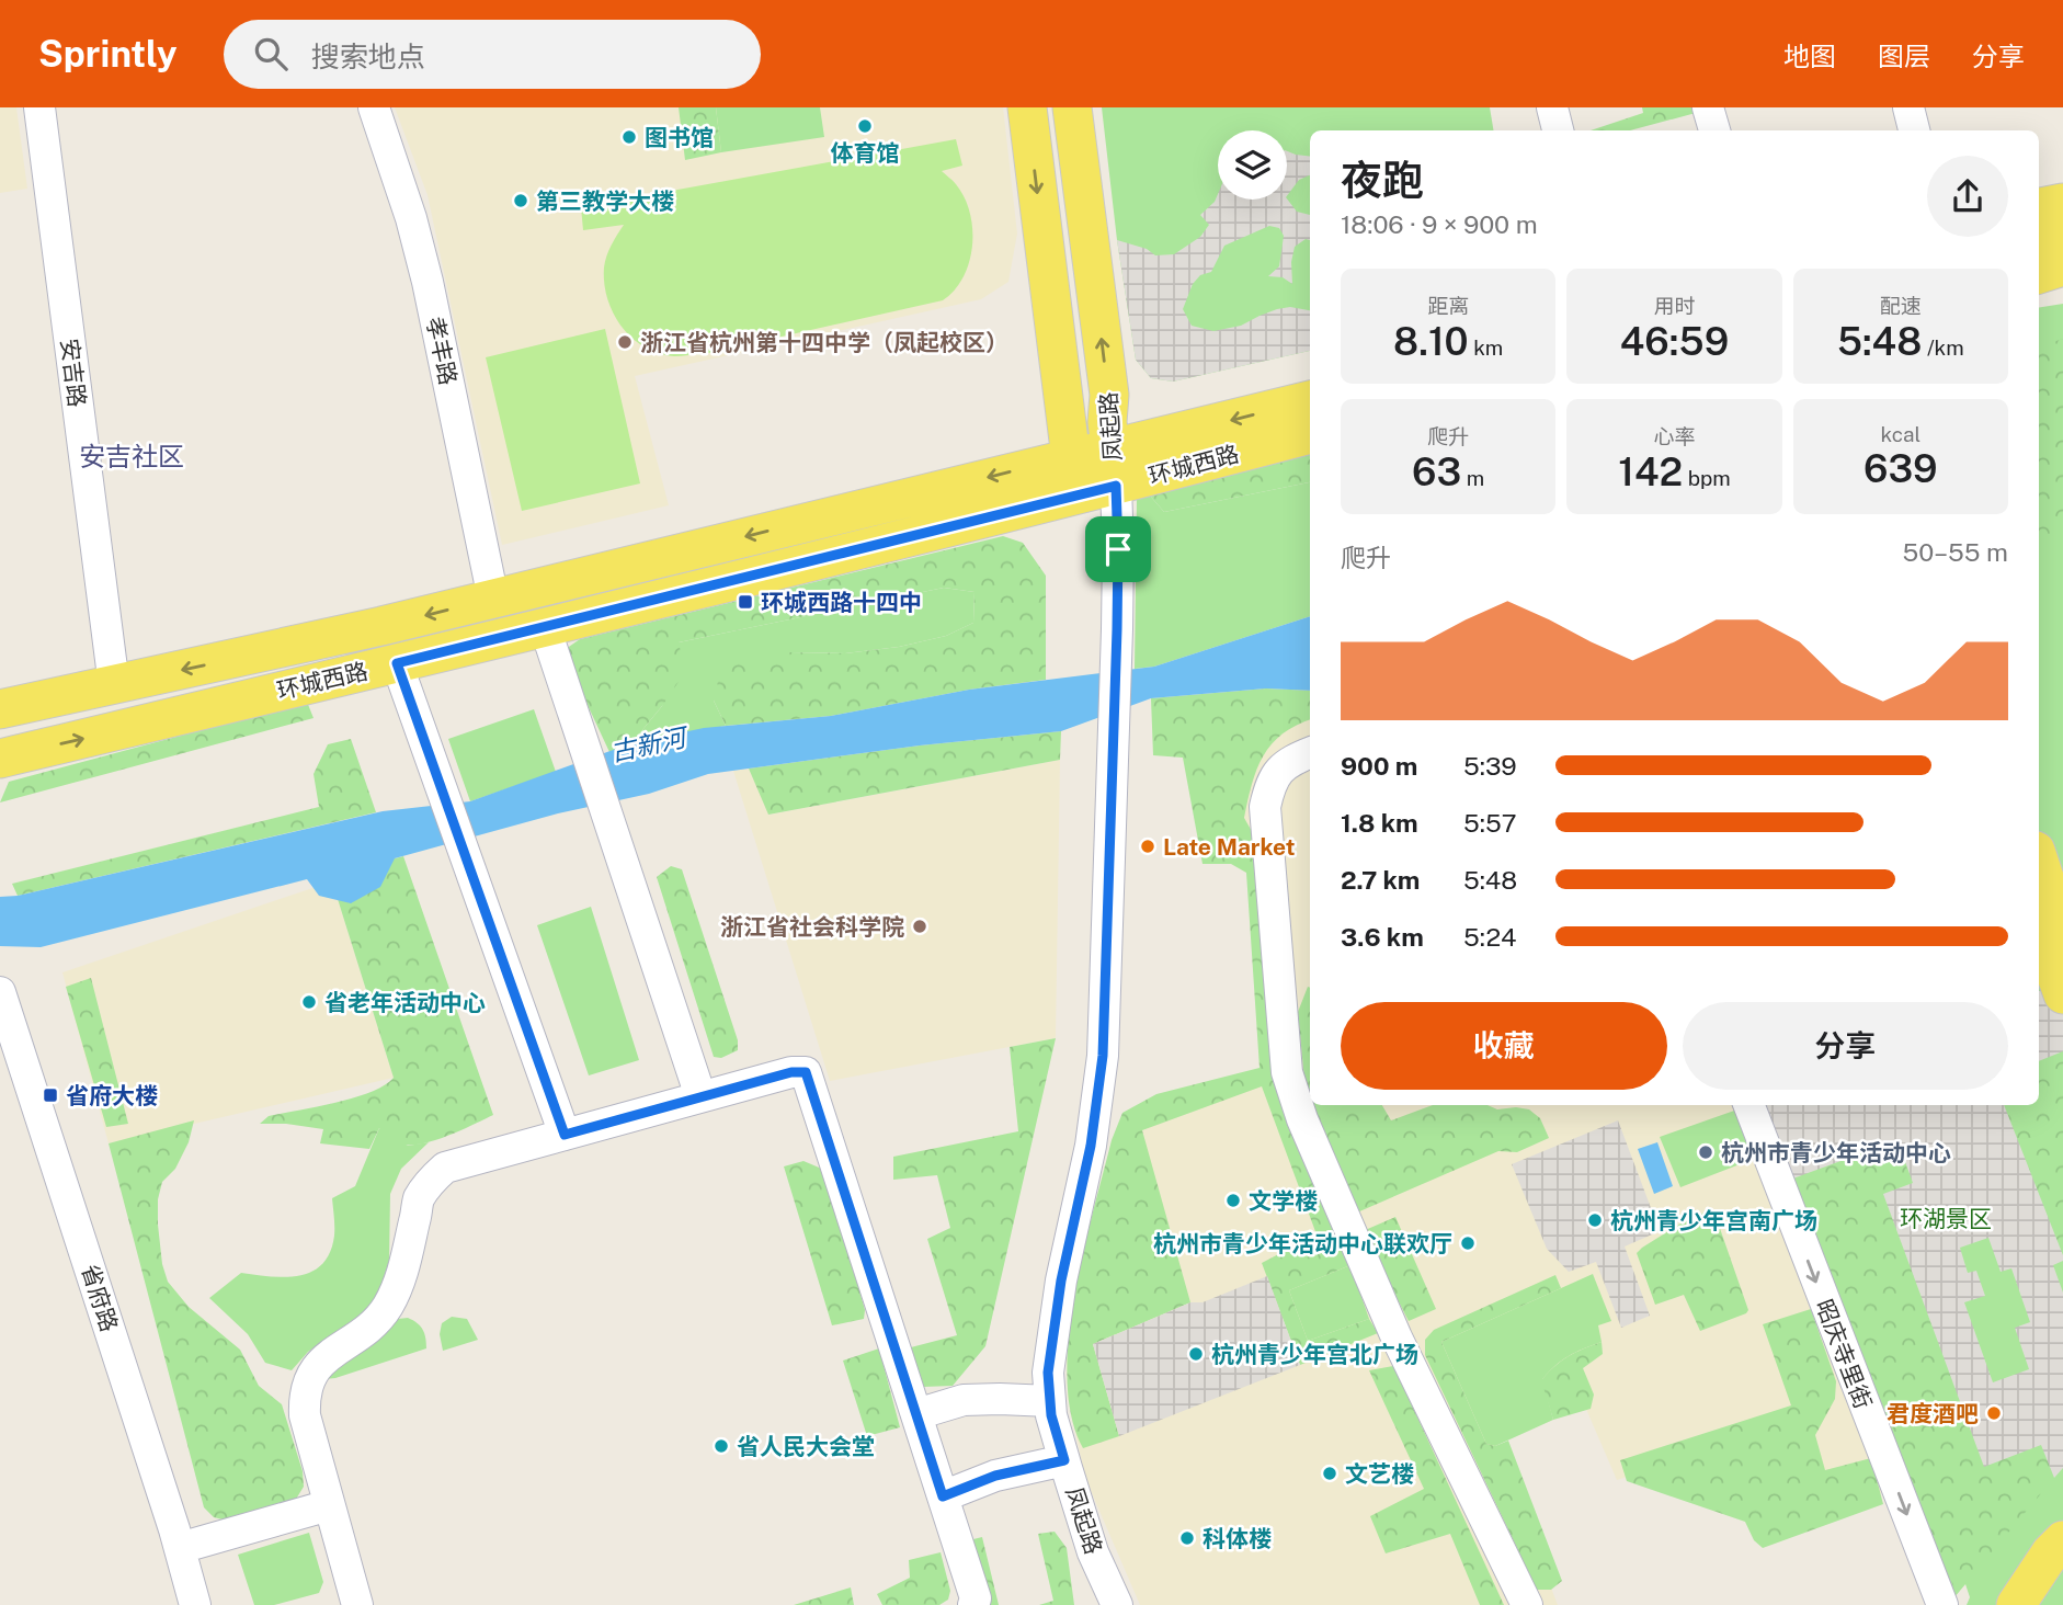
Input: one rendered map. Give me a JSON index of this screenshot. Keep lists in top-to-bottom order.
{
  "streets": {
    "main road": ["凤起路", "环城西路"],
    "street": [
      "孝丰路",
      "安吉路",
      "省府路",
      "昭庆寺里街"
    ]
  },
  "crossings": [
    ["孝丰路", "环城西路"],
    ["安吉路", "环城西路"],
    ["凤起路", "环城西路"]
  ],
  "one_way": ["昭庆寺里街"],
  "districts": ["安吉社区"],
  "water": ["古新河"],
  "parks": ["环湖景区"],
  "places": {
    "other": [
      "体育馆",
      "图书馆",
      "第三教学大楼",
      "浙江省杭州第十四中学（凤起校区）",
      "Late Market",
      "浙江省社会科学院",
      "省老年活动中心",
      "杭州市青少年活动中心",
      "文学楼",
      "杭州青少年宫南广场",
      "杭州市青少年活动中心联欢厅",
      "杭州青少年宫北广场",
      "君度酒吧",
      "省人民大会堂",
      "文艺楼",
      "科体楼"
    ],
    "transit": ["环城西路十四中", "省府大楼"]
  },
  "page": {
    "header": "Sprintly",
    "search": "搜索地点",
    "nav": ["地图", "图层", "分享"],
    "heading": ["夜跑", "18:06 · 9 × 900 m"],
    "stats": [
      ["距离", "8.10 km"],
      ["用时", "46:59"],
      ["配速", "5:48 /km"],
      ["爬升", "63 m"],
      ["心率", "142 bpm"],
      ["kcal", "639"]
    ],
    "chart": ["爬升", "50–55 m"],
    "list": [
      {
        "name": "900 m",
        "note": "5:39"
      },
      {
        "name": "1.8 km",
        "note": "5:57"
      },
      {
        "name": "2.7 km",
        "note": "5:48"
      },
      {
        "name": "3.6 km",
        "note": "5:24"
      }
    ],
    "buttons": ["收藏", "分享"]
  }
}
